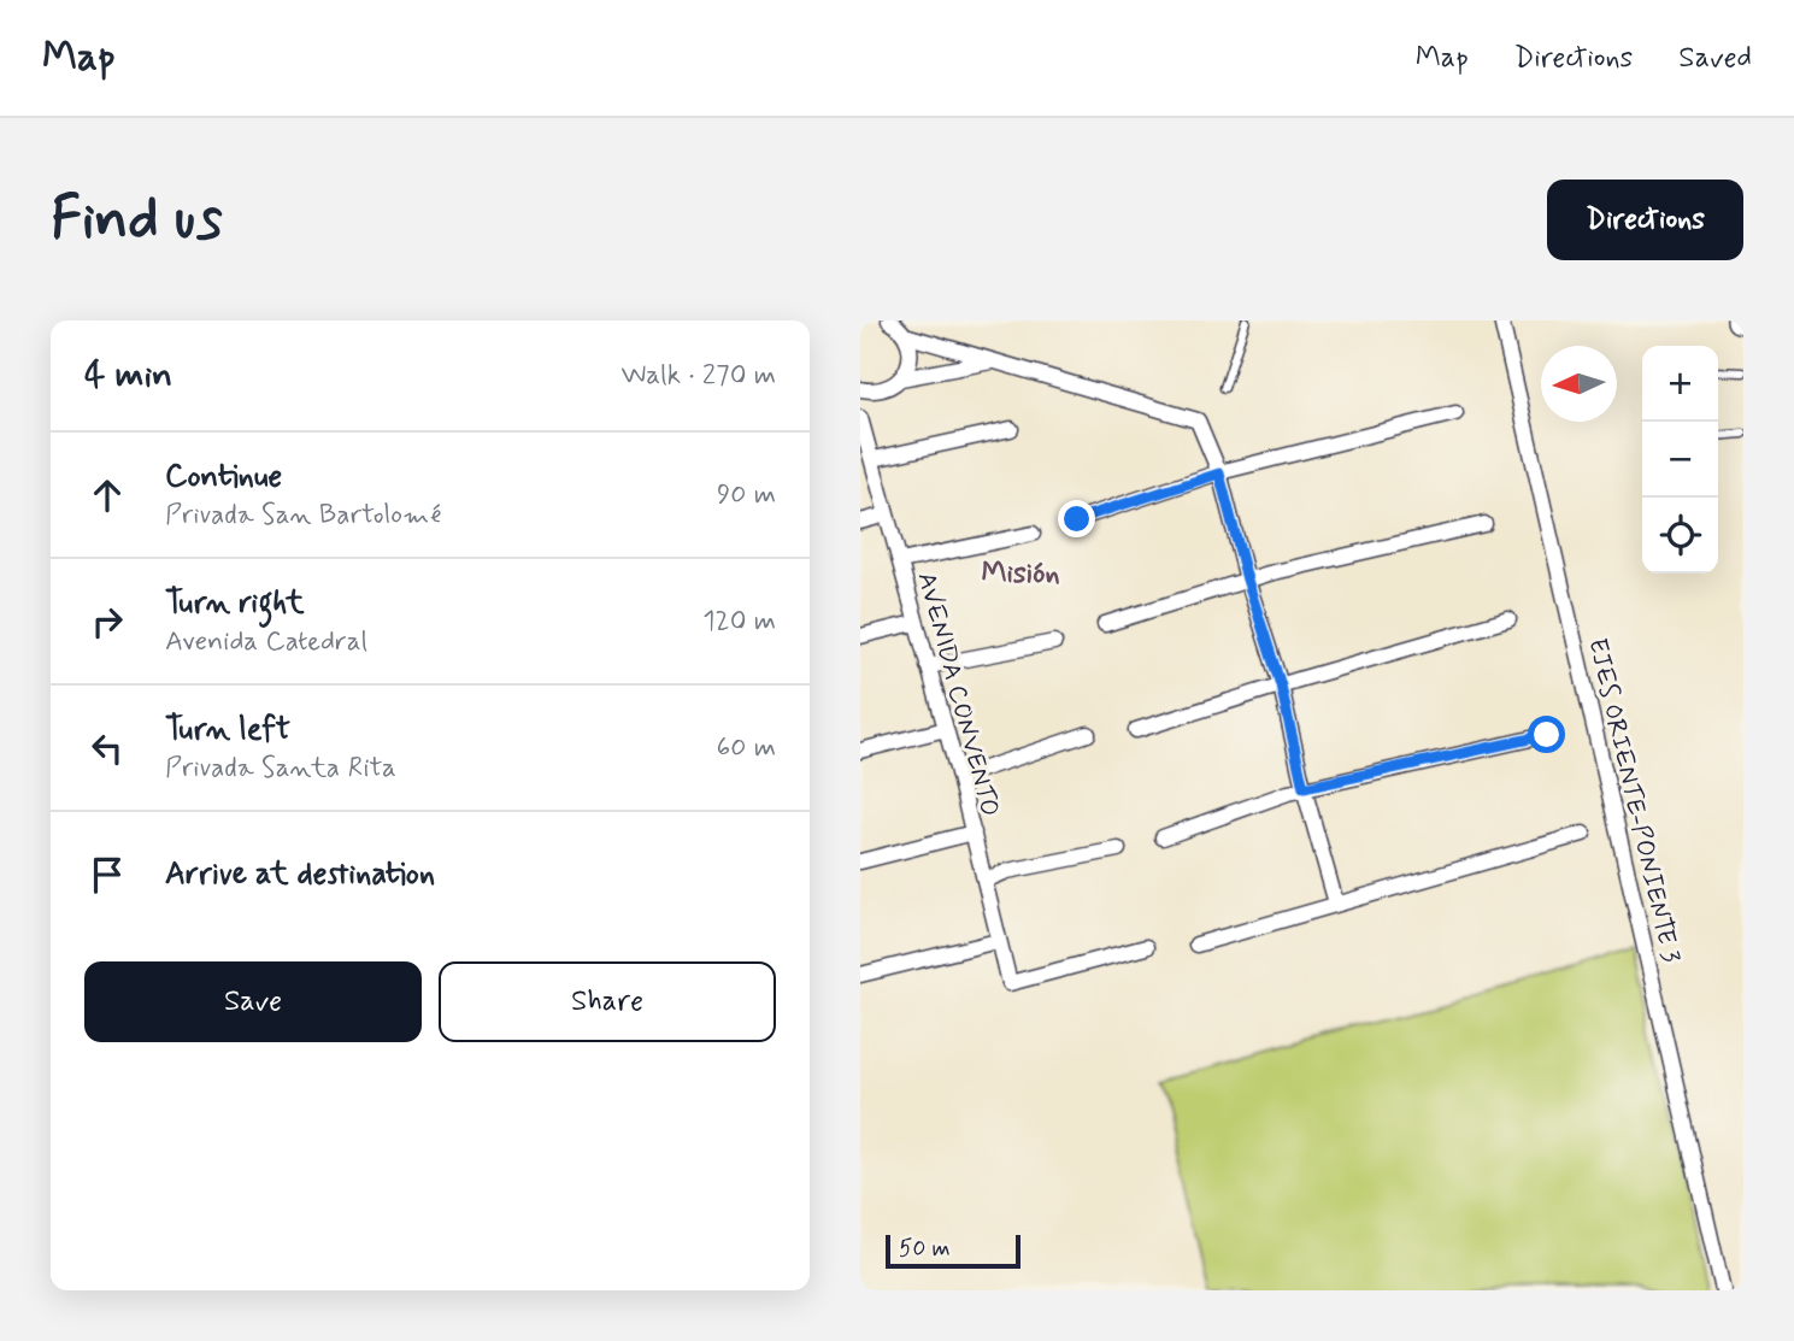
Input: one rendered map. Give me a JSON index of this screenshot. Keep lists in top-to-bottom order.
{
  "streets": {
    "street": ["AVENIDA CONVENTO", "EJES ORIENTE-PONIENTE 3"]
  },
  "districts": ["Misión"],
  "scale_bar": "50 m",
  "north": "left",
  "page": {
    "header": "Map",
    "nav": ["Map", "Directions", "Saved"],
    "buttons": [
      "Directions",
      ["Save", "Share"]
    ],
    "title": "Find us",
    "heading": ["4 min", "Walk · 270 m"],
    "map_buttons": ["+", "−"],
    "list": [
      ["Continue", "Privada San Bartolomé", "90 m"],
      ["Turn right", "Avenida Catedral", "120 m"],
      ["Turn left", "Privada Santa Rita", "60 m"],
      "Arrive at destination"
    ],
    "scale": "50 m"
  }
}
